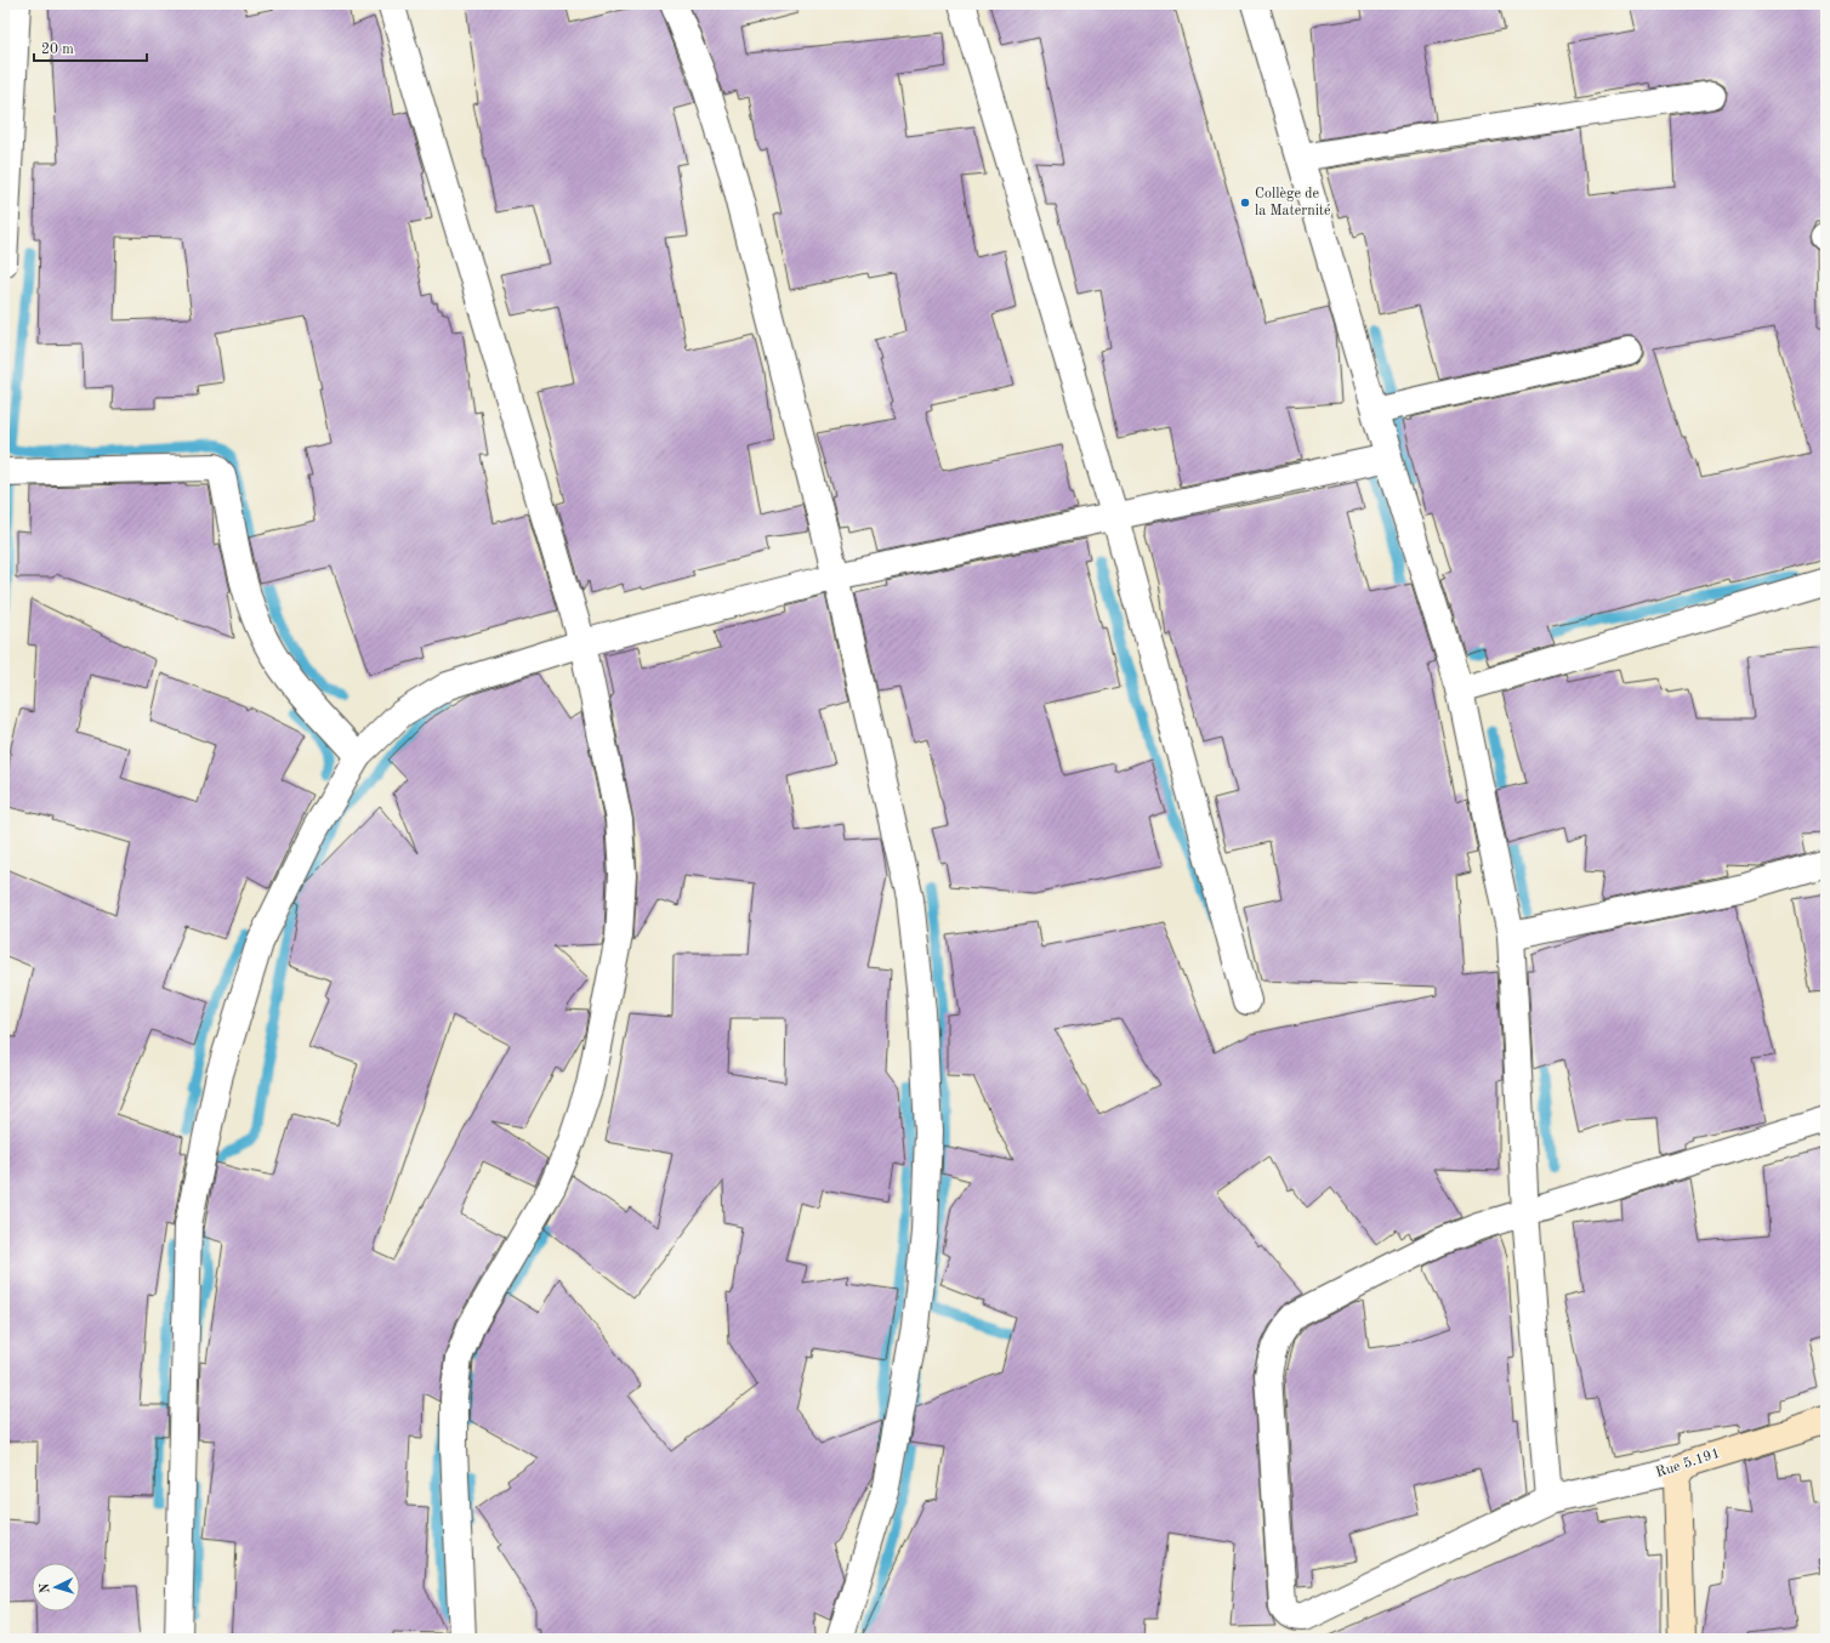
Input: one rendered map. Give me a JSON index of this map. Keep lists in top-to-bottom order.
{
  "streets": {
    "street": ["Rue 5.191"]
  },
  "places": ["Collège de la Maternité"],
  "scale_bar": "20 m",
  "north": "left"
}
